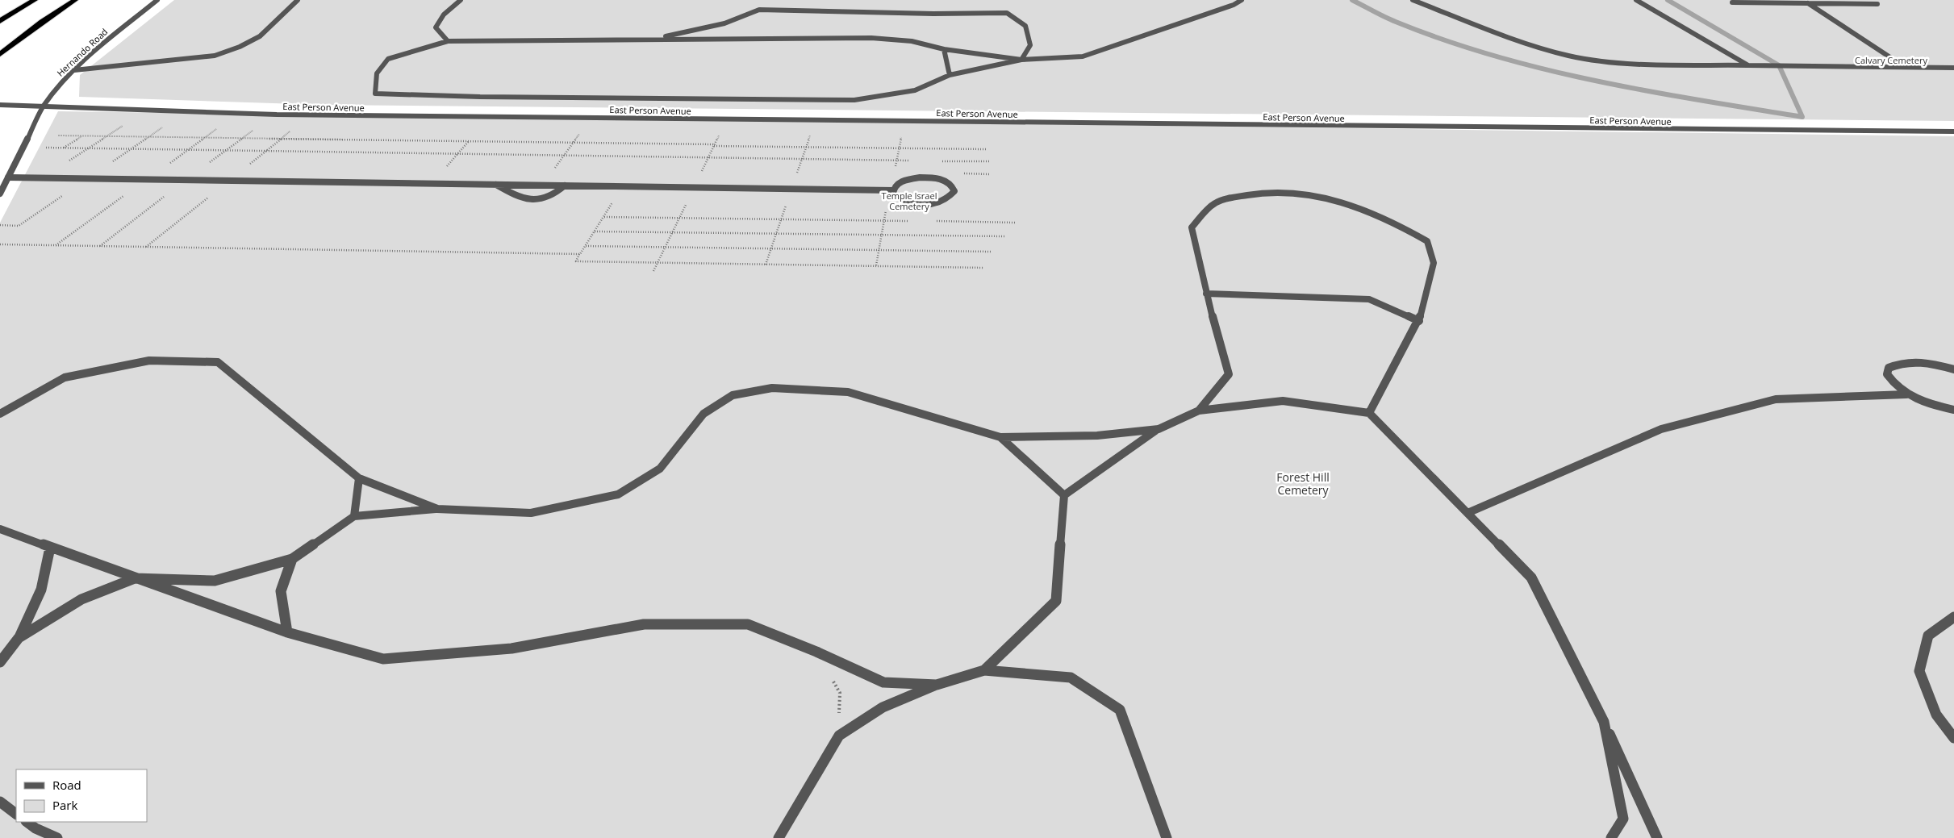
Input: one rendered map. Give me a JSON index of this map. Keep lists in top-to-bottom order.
{
  "streets": {
    "street": ["Hernando Road", "East Person Avenue"]
  },
  "crossings": [
    ["Hernando Road", "East Person Avenue"]
  ],
  "parks": ["Calvary Cemetery", "Temple Israel Cemetery", "Forest Hill Cemetery"],
  "legend": ["Road", "Park"]
}
